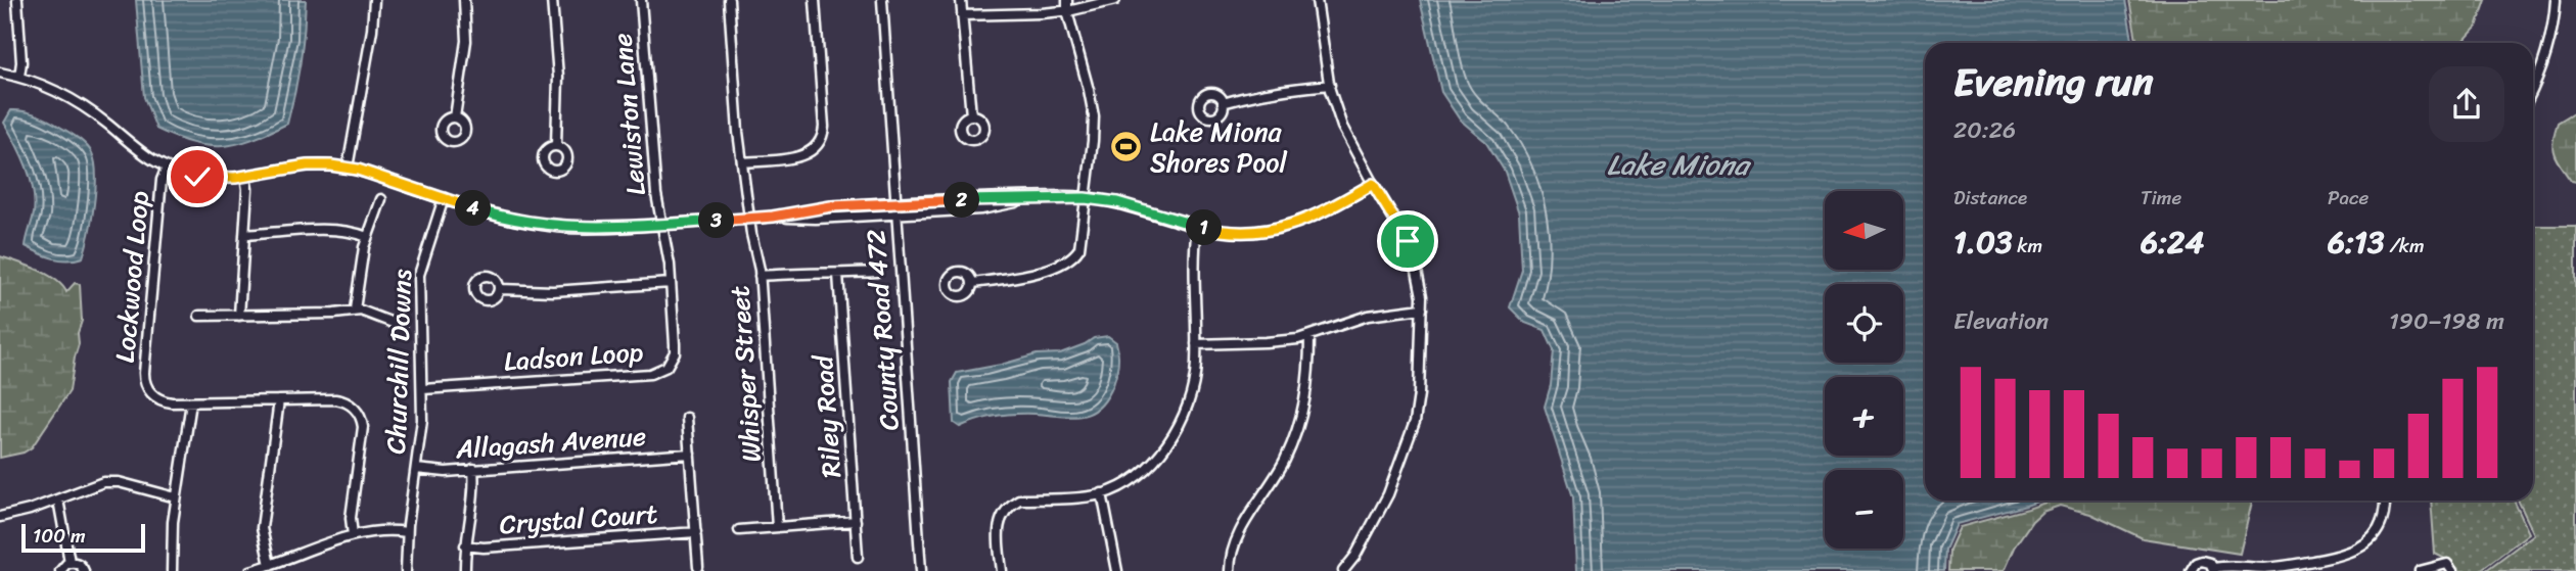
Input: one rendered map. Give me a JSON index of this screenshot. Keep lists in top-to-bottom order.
{
  "streets": {
    "street": [
      "Lewiston Lane",
      "Lockwood Loop",
      "County Road 472",
      "Ladson Loop",
      "Churchill Downs",
      "Whisper Street",
      "Riley Road",
      "Allagash Avenue",
      "Crystal Court"
    ]
  },
  "crossings": [
    ["Lewiston Lane", "Ladson Loop"],
    ["Ladson Loop", "Churchill Downs"],
    ["Churchill Downs", "Allagash Avenue"]
  ],
  "water": ["Lake Miona"],
  "places": {
    "sports": ["Lake Miona Shores Pool"]
  },
  "scale_bar": "100 m",
  "north": "left",
  "page": {
    "heading": ["Evening run", "20:26"],
    "stats": [
      ["Distance", "1.03 km"],
      ["Time", "6:24"],
      ["Pace", "6:13 /km"]
    ],
    "pins": [
      "2",
      "4",
      "3",
      "1"
    ],
    "map_buttons": ["+", "−"],
    "chart": ["Elevation", "190–198 m"],
    "scale": "100 m"
  }
}
